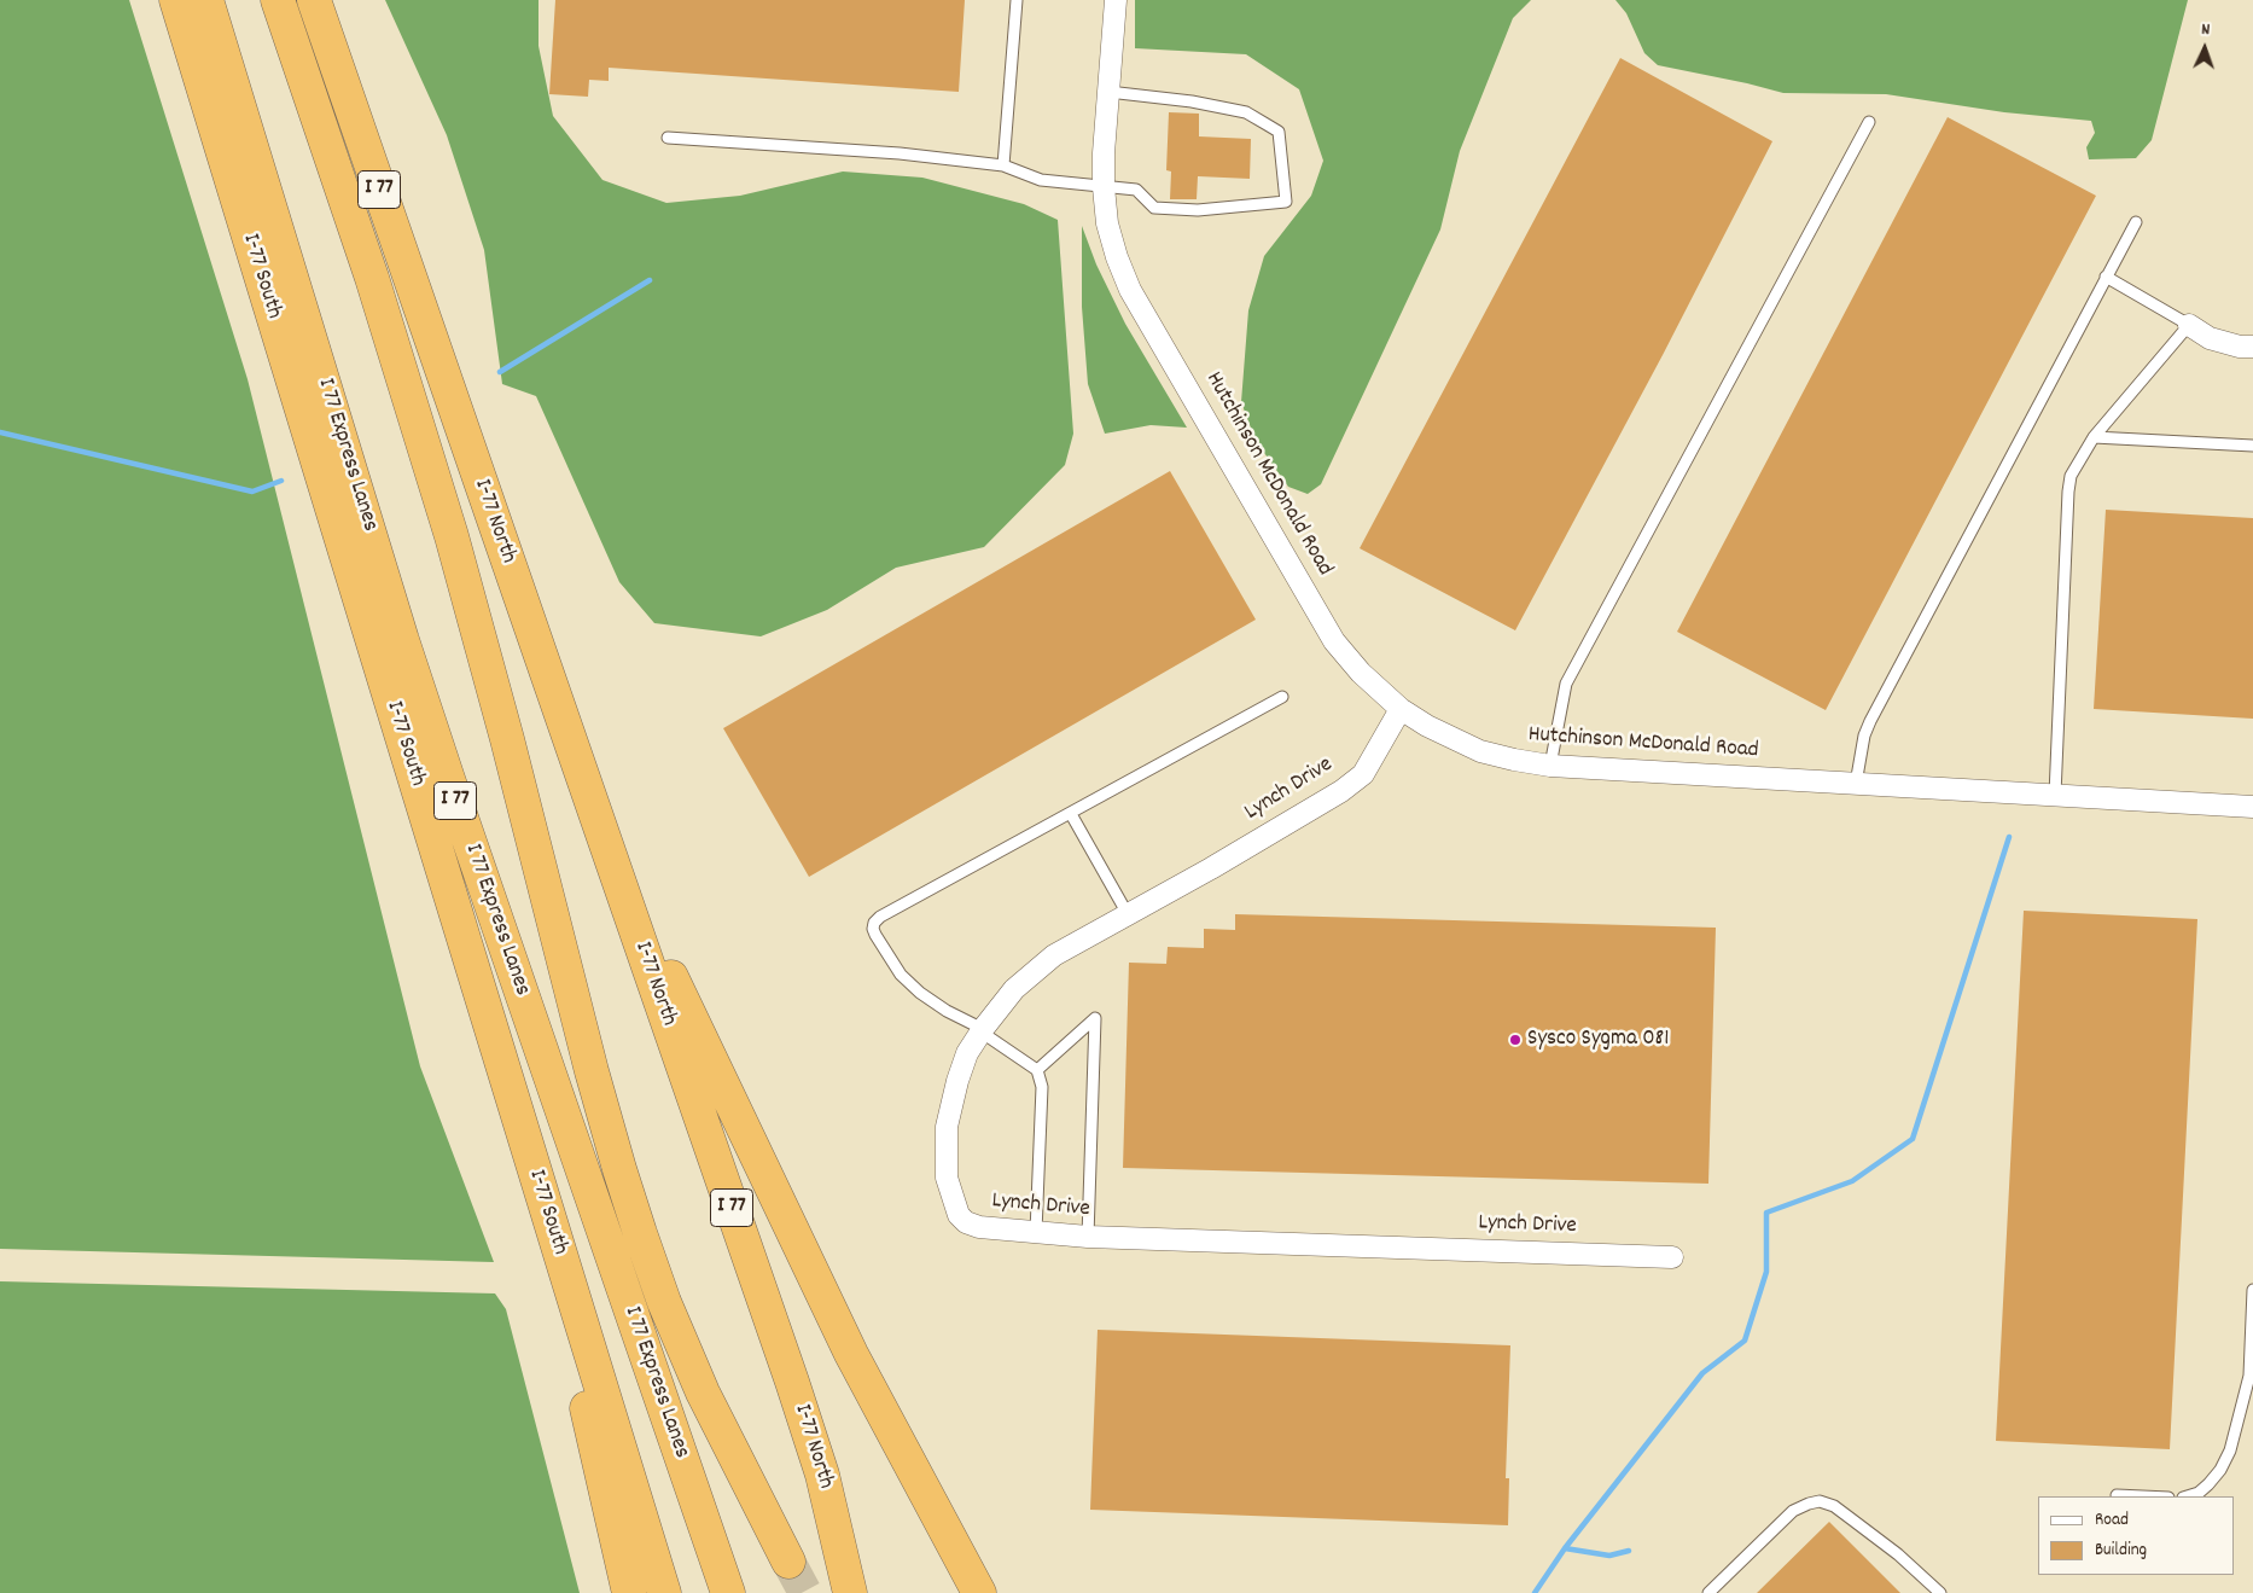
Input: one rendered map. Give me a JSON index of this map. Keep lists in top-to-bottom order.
{
  "streets": {
    "highway": [
      "I 77",
      "I-77 South",
      "I 77 Express Lanes",
      "I-77 North"
    ],
    "street": ["Hutchinson McDonald Road", "Lynch Drive"]
  },
  "crossings": [
    ["Hutchinson McDonald Road", "Lynch Drive"]
  ],
  "places": ["Sysco Sygma 081"],
  "legend": ["Road", "Building"],
  "north": "top"
}
